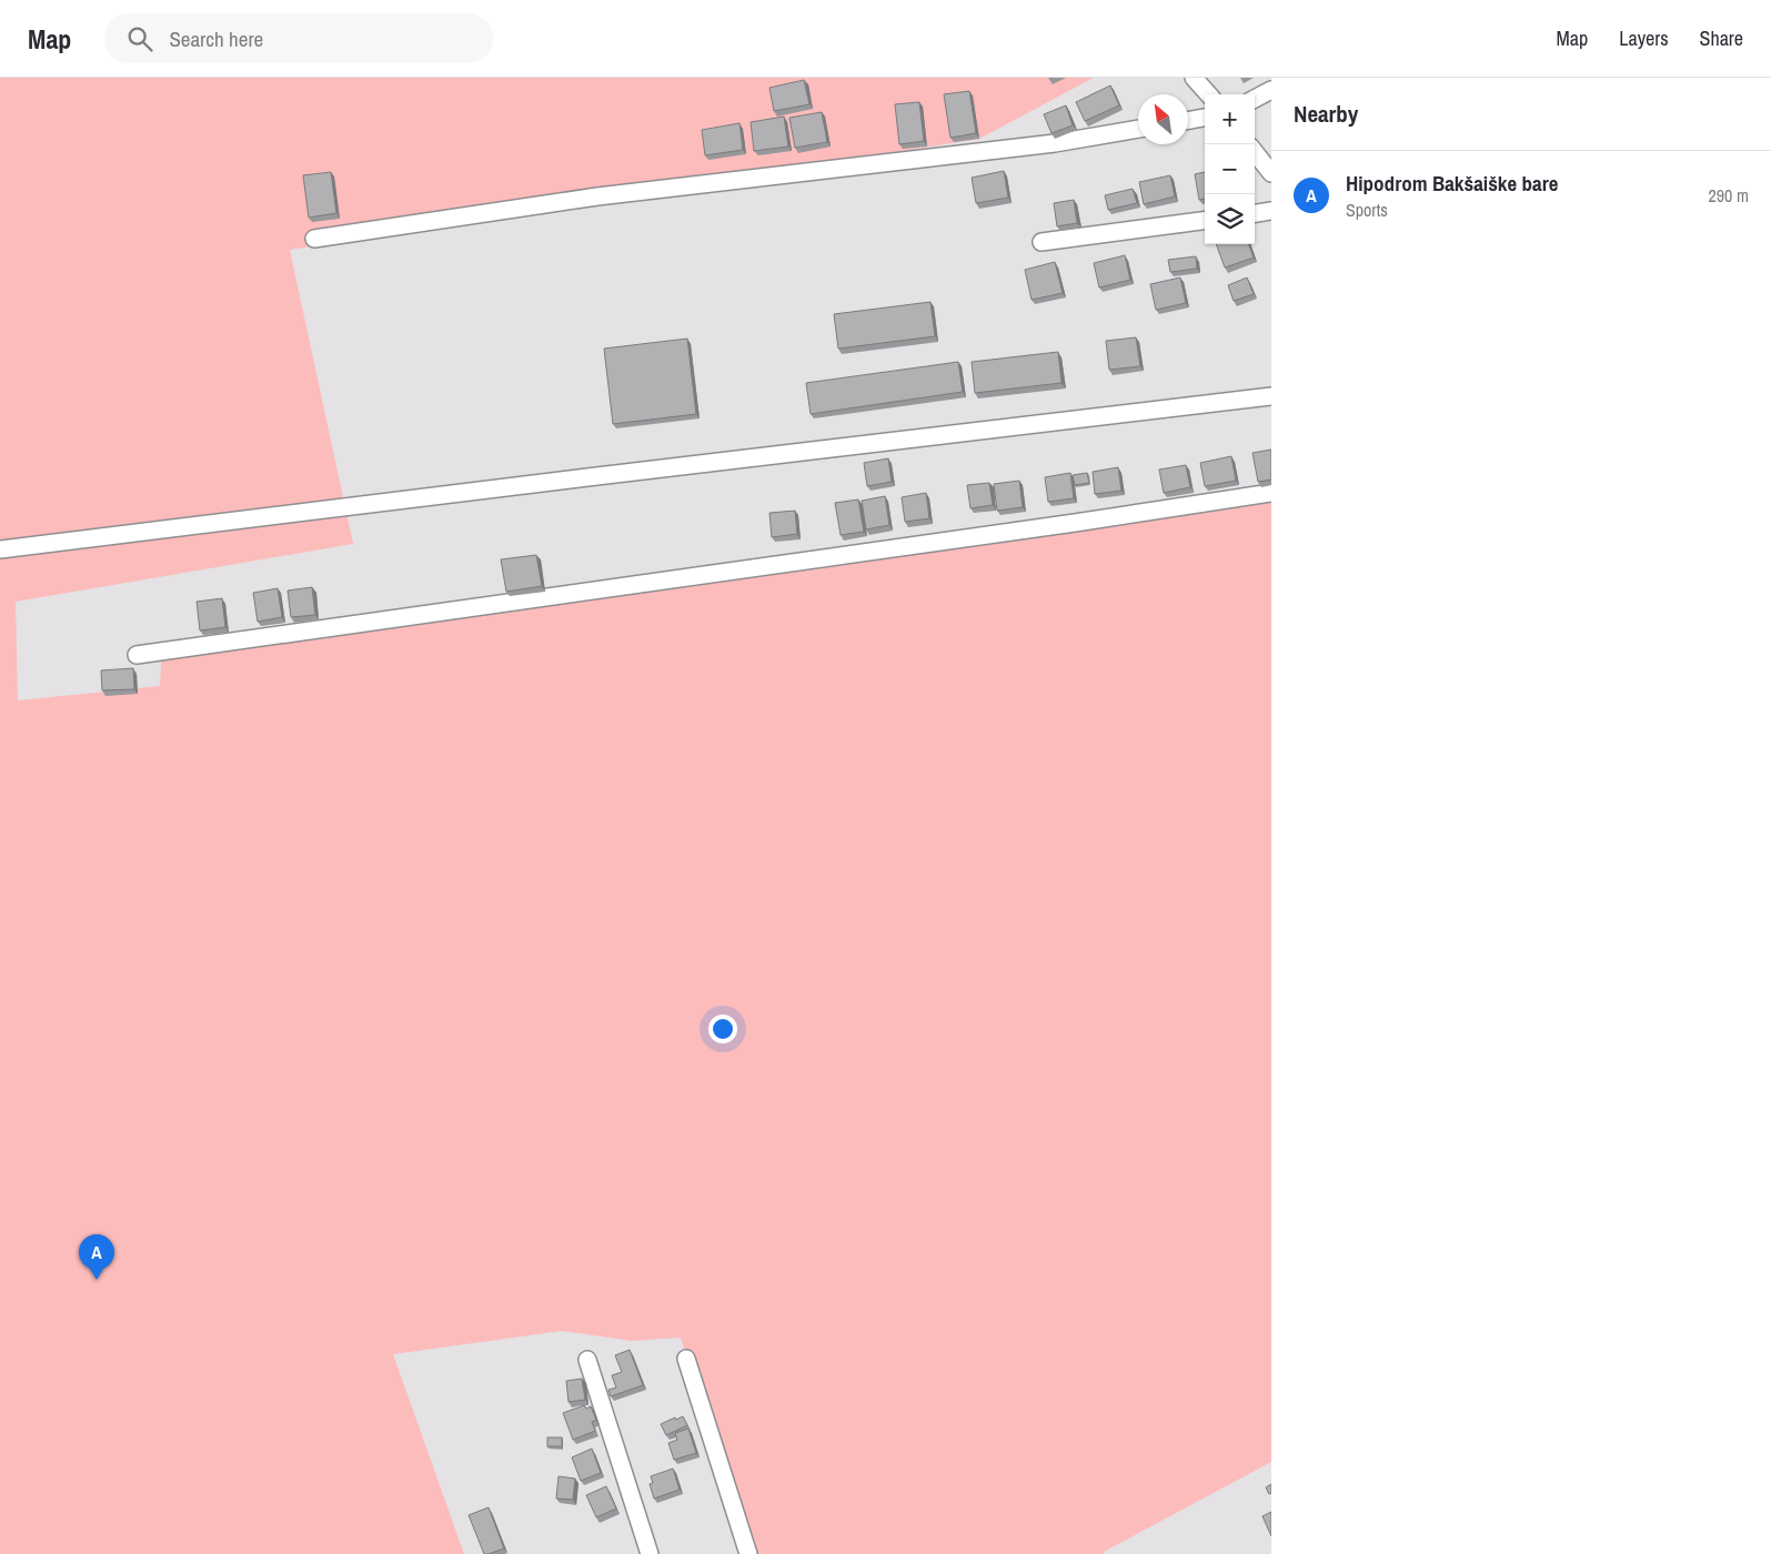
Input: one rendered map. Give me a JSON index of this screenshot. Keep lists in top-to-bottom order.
{
  "north": "top left",
  "page": {
    "header": "Map",
    "search": "Search here",
    "nav": ["Map", "Layers", "Share"],
    "heading": "Nearby",
    "map_buttons": ["+", "−"],
    "list": [
      {
        "mark": "A",
        "name": "Hipodrom Bakšaiške bare",
        "note": "Sports",
        "value": "290 m"
      }
    ],
    "pins": "A"
  }
}
